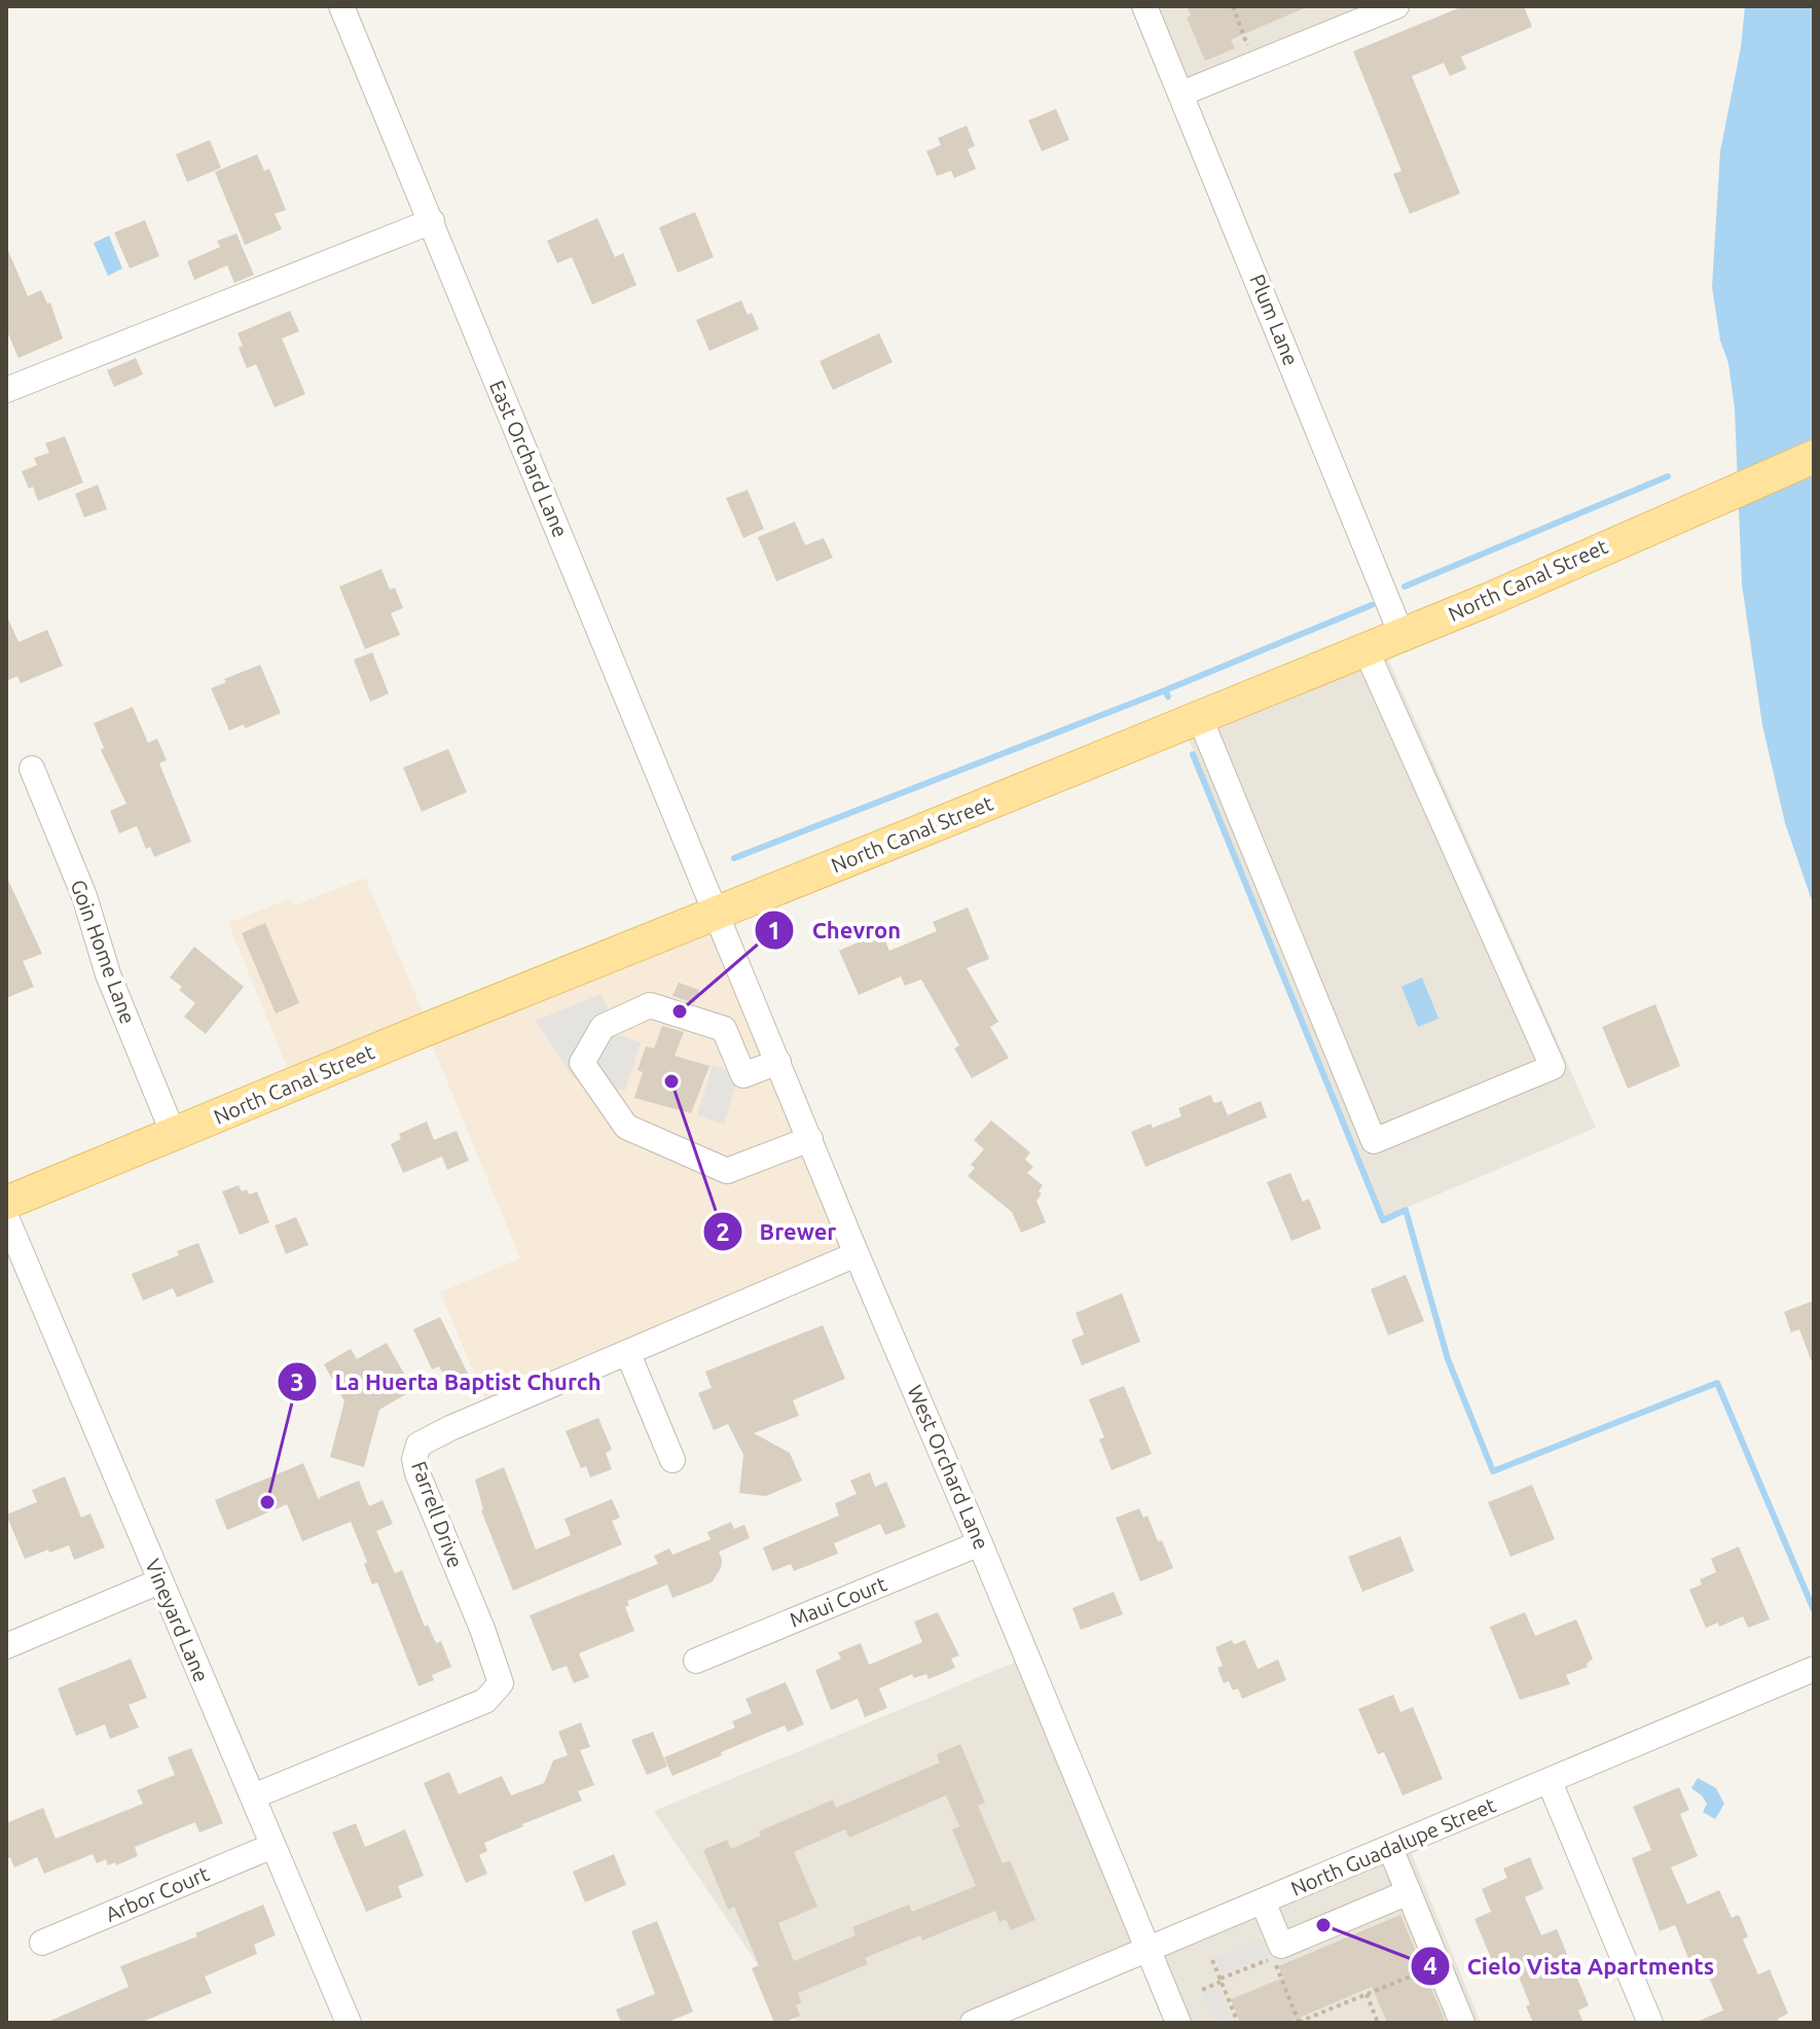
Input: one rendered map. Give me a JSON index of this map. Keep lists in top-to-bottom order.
{
  "streets": {
    "main road": ["North Canal Street"],
    "street": [
      "Plum Lane",
      "East Orchard Lane",
      "Goin Home Lane",
      "West Orchard Lane",
      "Farrell Drive",
      "Maui Court",
      "Vineyard Lane",
      "North Guadalupe Street",
      "Arbor Court"
    ]
  },
  "crossings": [
    ["Plum Lane", "North Canal Street"],
    ["East Orchard Lane", "North Canal Street"],
    ["East Orchard Lane", "West Orchard Lane"],
    ["North Canal Street", "Goin Home Lane"],
    ["North Canal Street", "West Orchard Lane"],
    ["West Orchard Lane", "Farrell Drive"],
    ["West Orchard Lane", "Maui Court"],
    ["West Orchard Lane", "North Guadalupe Street"],
    ["Farrell Drive", "Vineyard Lane"],
    ["Vineyard Lane", "Arbor Court"]
  ],
  "places": [
    "Chevron",
    "Brewer",
    "La Huerta Baptist Church",
    "Cielo Vista Apartments"
  ]
}
